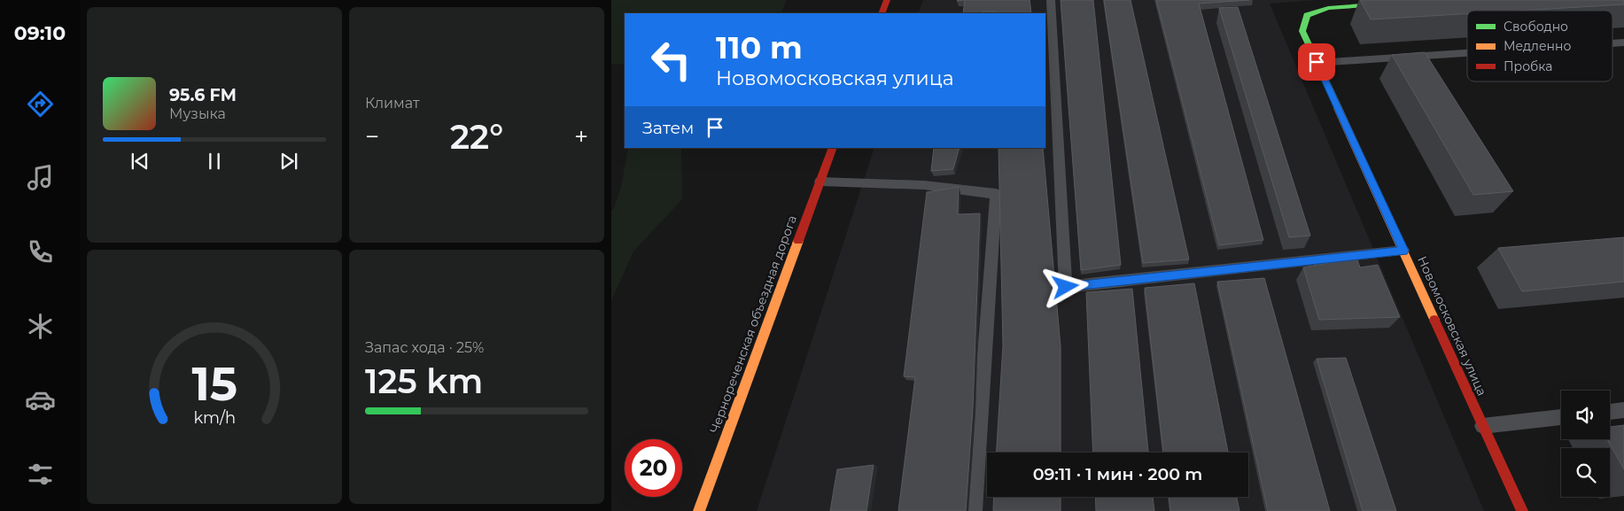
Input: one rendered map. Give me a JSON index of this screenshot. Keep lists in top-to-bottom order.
{
  "streets": {
    "street": ["Чернореченская объездная дорога", "Новомосковская улица"]
  },
  "legend": ["Свободно", "Медленно", "Пробка"],
  "page": {
    "tabs": "09:10",
    "tile": [
      "Климат",
      ["Запас хода · 25%", "125 km"]
    ],
    "turn": ["110 m", "Новомосковская улица"],
    "song": ["95.6 FM", "Музыка"],
    "then": "Затем",
    "heat": ["−", "22°", "+"],
    "limit": "20",
    "trip": "09:11 · 1 мин · 200 m",
    "gauge": ["15", "km/h"]
  }
}
